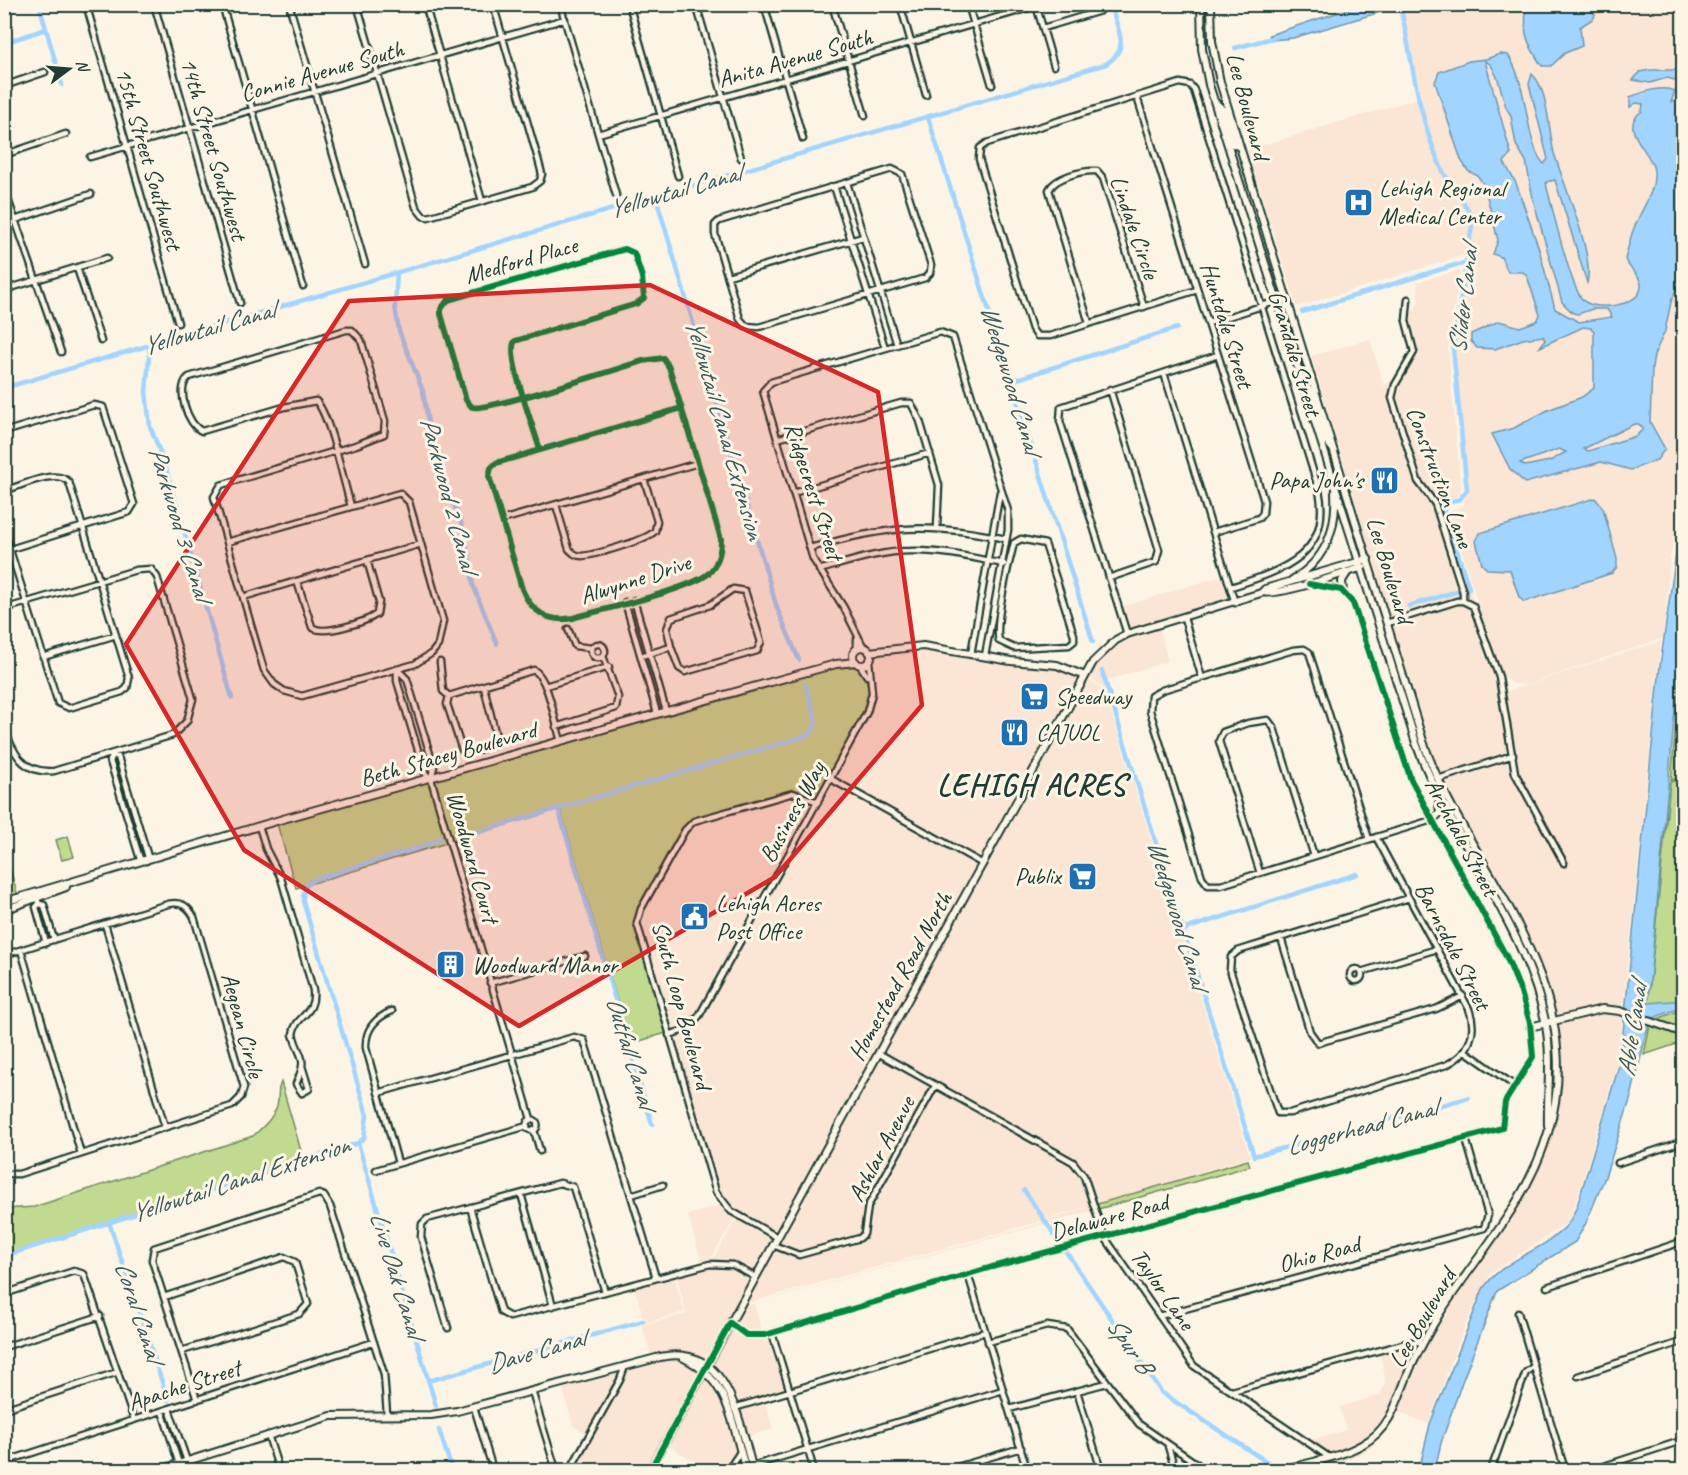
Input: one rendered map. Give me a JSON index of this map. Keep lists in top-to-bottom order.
{
  "streets": {
    "main road": ["Lee Boulevard", "Beth Stacey Boulevard", "Homestead Road North"],
    "street": [
      "Anita Avenue South",
      "Connie Avenue South",
      "14th Street Southwest",
      "15th Street Southwest",
      "Lindale Circle",
      "Medford Place",
      "Huntdale Street",
      "Grandale Street",
      "Construction Lane",
      "Ridgecrest Street",
      "Alwynne Drive",
      "Business Way",
      "Archdale Street",
      "Woodward Court",
      "Barnsdale Street",
      "South Loop Boulevard",
      "Aegean Circle",
      "Ashlar Avenue",
      "Delaware Road",
      "Ohio Road",
      "Taylor Lane",
      "Apache Street"
    ]
  },
  "crossings": [
    ["Connie Avenue South", "14th Street Southwest"],
    ["Connie Avenue South", "15th Street Southwest"],
    ["Lee Boulevard", "Homestead Road North"],
    ["Lee Boulevard", "Taylor Lane"],
    ["Medford Place", "Alwynne Drive"],
    ["Huntdale Street", "Grandale Street"],
    ["Ridgecrest Street", "Beth Stacey Boulevard"],
    ["Ridgecrest Street", "Business Way"],
    ["Beth Stacey Boulevard", "Business Way"],
    ["Beth Stacey Boulevard", "Woodward Court"],
    ["Beth Stacey Boulevard", "Homestead Road North"],
    ["Business Way", "South Loop Boulevard"],
    ["Archdale Street", "Delaware Road"],
    ["Homestead Road North", "South Loop Boulevard"],
    ["Homestead Road North", "Ashlar Avenue"],
    ["Homestead Road North", "Delaware Road"],
    ["Ashlar Avenue", "Taylor Lane"],
    ["Delaware Road", "Ohio Road"],
    ["Delaware Road", "Taylor Lane"],
    ["Ohio Road", "Taylor Lane"]
  ],
  "districts": ["LEHIGH ACRES"],
  "water": [
    "Yellowtail Canal",
    "Slider Canal",
    "Wedgewood Canal",
    "Yellowtail Canal Extension",
    "Parkwood 2 Canal",
    "Parkwood 3 Canal",
    "Able Canal",
    "Outfall Canal",
    "Loggerhead Canal",
    "Live Oak Canal",
    "Coral Canal",
    "Spur B",
    "Dave Canal"
  ],
  "places": {
    "hospital": ["Lehigh Regional Medical Center"],
    "restaurant": ["Papa John's", "CAJUOL"],
    "supermarket": ["Speedway", "Publix"],
    "public building": ["Lehigh Acres Post Office"],
    "building": ["Woodward Manor"]
  },
  "north": "right"
}
